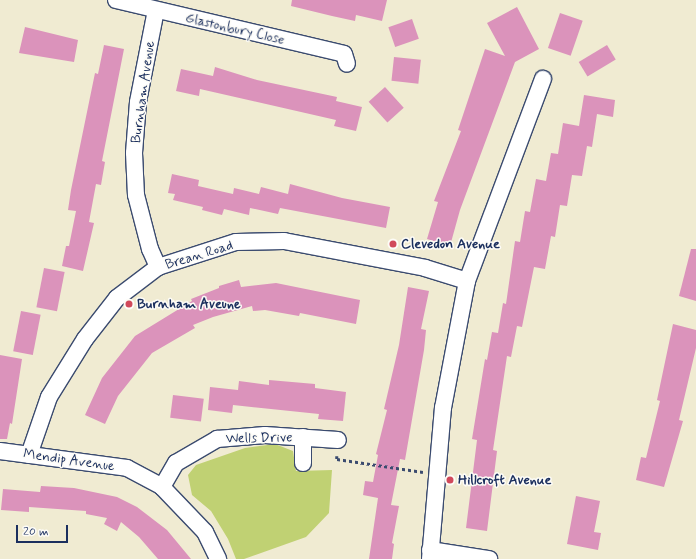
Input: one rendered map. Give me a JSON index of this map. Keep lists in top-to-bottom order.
{
  "streets": {
    "street": [
      "Glastonbury Close",
      "Burnham Avenue",
      "Brean Road",
      "Wells Drive",
      "Mendip Avenue"
    ]
  },
  "crossings": [
    ["Glastonbury Close", "Burnham Avenue"],
    ["Burnham Avenue", "Brean Road"],
    ["Brean Road", "Mendip Avenue"],
    ["Wells Drive", "Mendip Avenue"]
  ],
  "places": ["Clevedon Avenue", "Burnham Aveune", "Hillcroft Avenue"],
  "scale_bar": "20 m"
}
